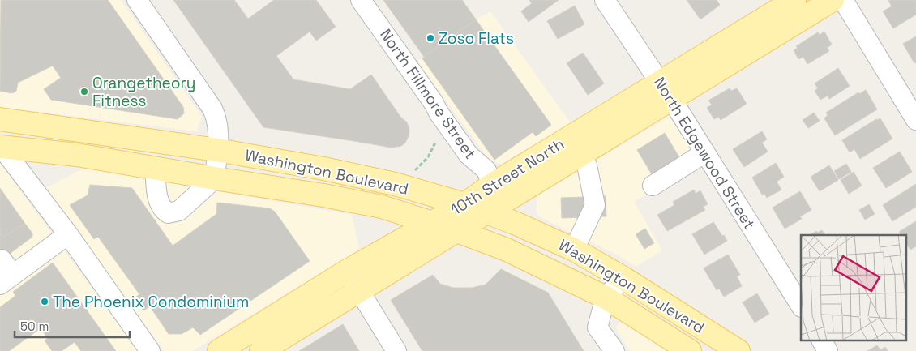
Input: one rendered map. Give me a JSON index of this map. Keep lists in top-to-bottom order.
{
  "streets": {
    "main road": ["Washington Boulevard", "10th Street North"],
    "street": ["North Fillmore Street", "North Edgewood Street"]
  },
  "crossings": [
    ["North Fillmore Street", "10th Street North"],
    ["North Edgewood Street", "10th Street North"],
    ["Washington Boulevard", "10th Street North"]
  ],
  "places": ["Zoso Flats", "Orangetheory Fitness", "The Phoenix Condominium"],
  "scale_bar": "50 m"
}
